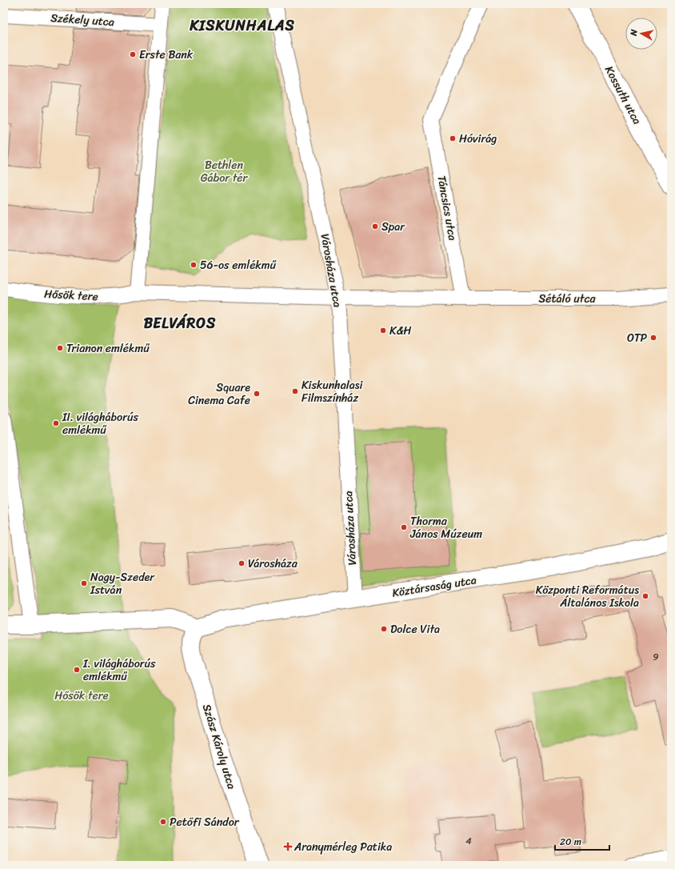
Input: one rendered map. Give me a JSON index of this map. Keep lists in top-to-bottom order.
{
  "streets": {
    "main road": ["Kossuth utca", "Köztársaság utca", "Szász Károly utca"],
    "street": [
      "Székely utca",
      "Táncsics utca",
      "Városháza utca",
      "Hősök tere",
      "Sétáló utca"
    ]
  },
  "crossings": [
    ["Táncsics utca", "Sétáló utca"],
    ["Városháza utca", "Köztársaság utca"],
    ["Köztársaság utca", "Szász Károly utca"]
  ],
  "districts": ["KISKUNHALAS", "BELVÁROS"],
  "parks": ["Bethlen Gábor tér", "Hősök tere"],
  "places": {
    "other": [
      "Erste Bank",
      "Hóvirág",
      "Spar",
      "56-os emlékmű",
      "K&H",
      "OTP",
      "Trianon emlékmű",
      "Kiskunhalasi Filmszínház",
      "Square Cinema Cafe",
      "II. világháborús emlékmű",
      "Thorma János Múzeum",
      "Városháza",
      "Nagy-Szeder István",
      "Központi Református Általános Iskola",
      "Dolce Vita",
      "I. világháborús emlékmű",
      "Petőfi Sándor"
    ],
    "health": ["Aranymérleg Patika"]
  },
  "house_numbers": ["9", "4"],
  "scale_bar": "20 m",
  "north": "left"
}
